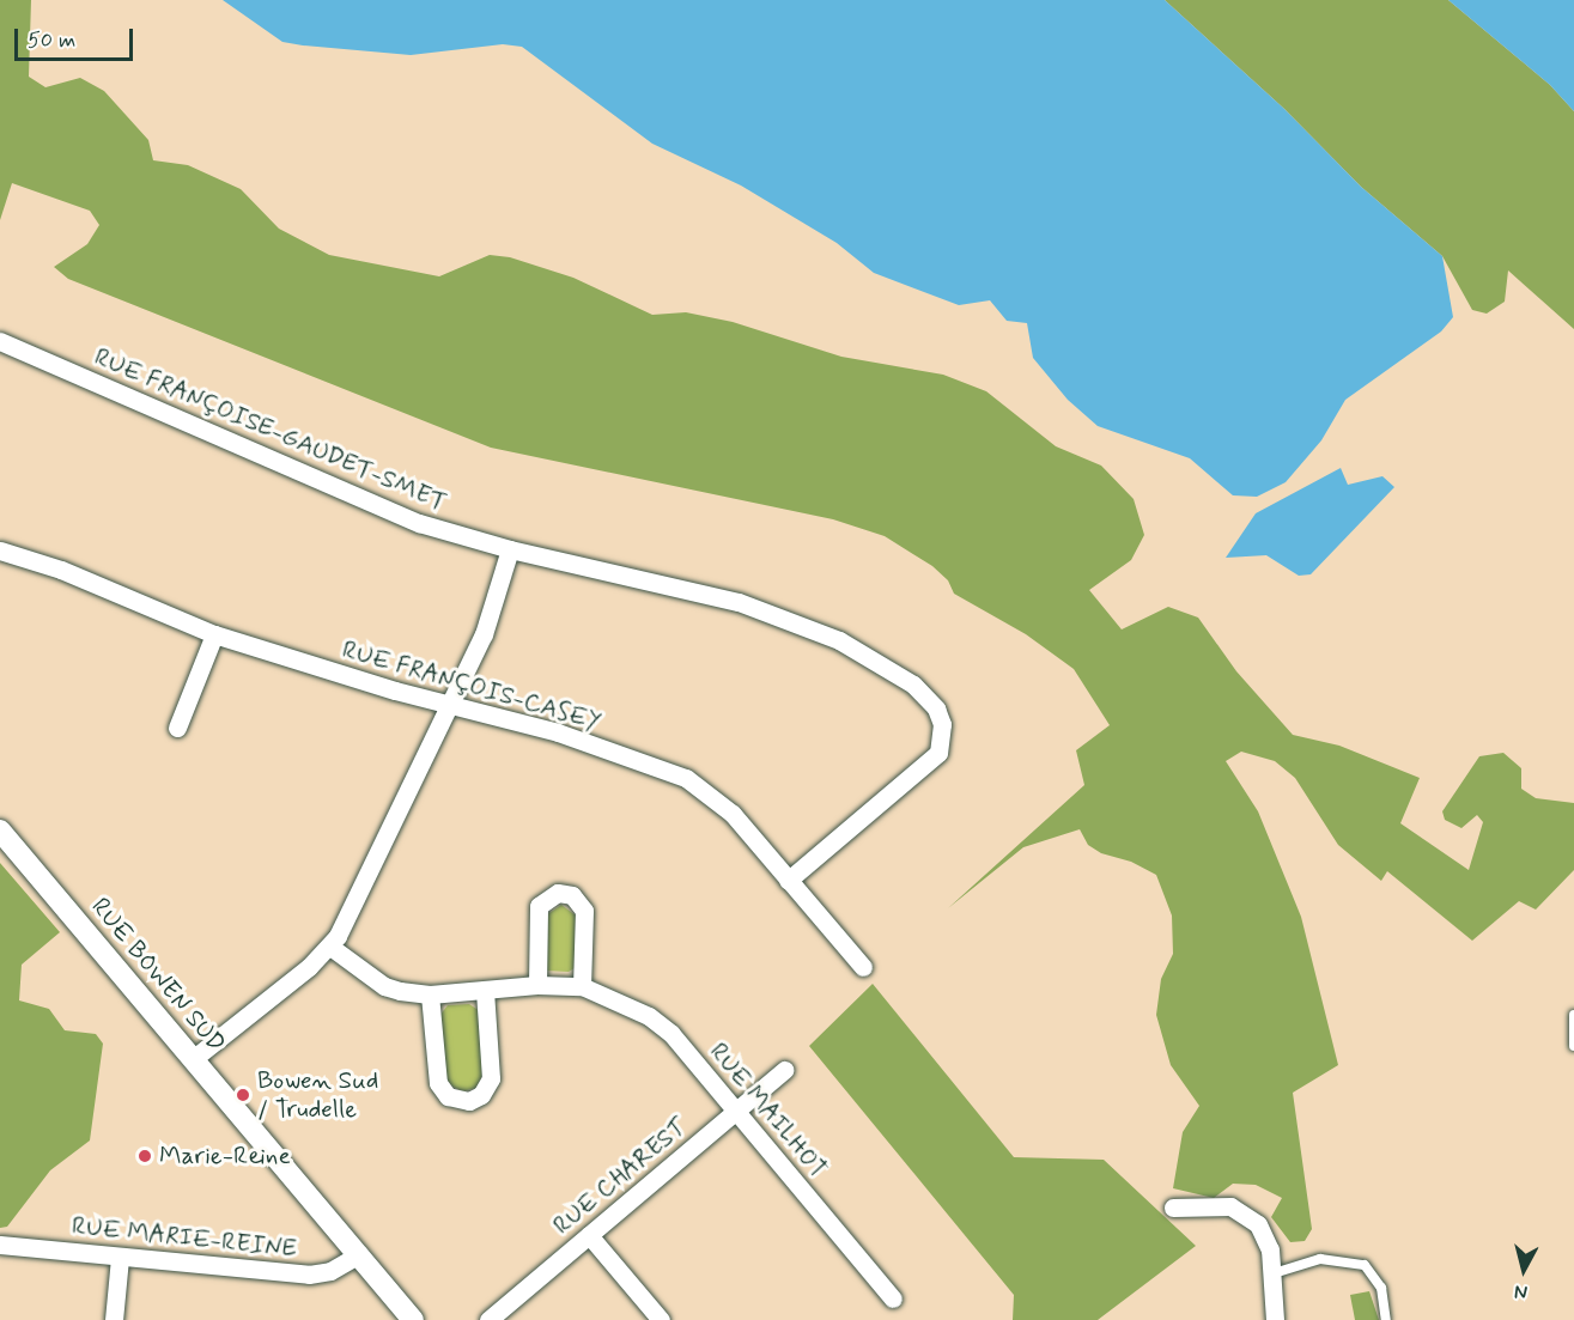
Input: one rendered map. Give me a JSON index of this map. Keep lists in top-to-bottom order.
{
  "streets": {
    "street": [
      "RUE FRANÇOISE-GAUDET-SMET",
      "RUE FRANÇOIS-CASEY",
      "RUE BOWEN SUD",
      "RUE MAILHOT",
      "RUE CHAREST",
      "RUE MARIE-REINE"
    ]
  },
  "crossings": [
    ["RUE FRANÇOISE-GAUDET-SMET", "RUE FRANÇOIS-CASEY"],
    ["RUE BOWEN SUD", "RUE MARIE-REINE"],
    ["RUE MAILHOT", "RUE CHAREST"]
  ],
  "places": ["Bowen Sud / Trudelle", "Marie-Reine"],
  "scale_bar": "50 m",
  "north": "bottom"
}
